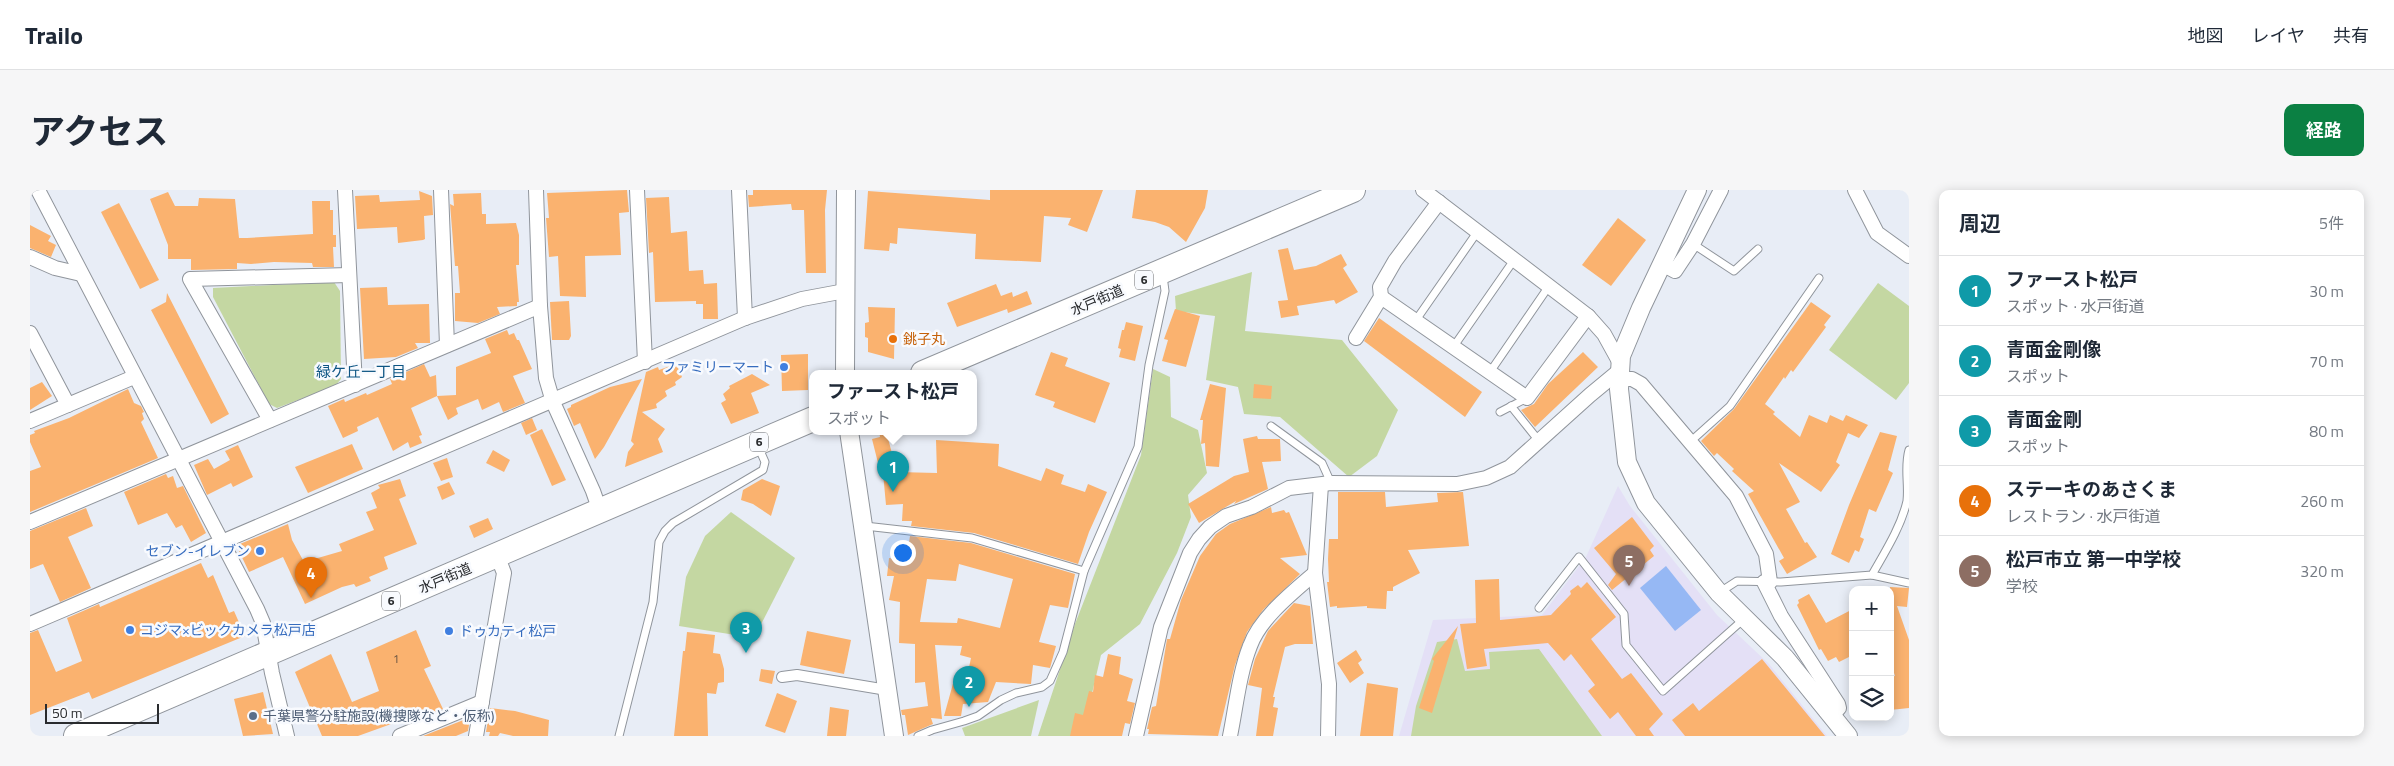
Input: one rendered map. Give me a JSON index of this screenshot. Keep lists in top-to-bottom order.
{
  "streets": {
    "highway": ["6", "水戸街道"]
  },
  "districts": ["緑ケ丘一丁目"],
  "places": [
    "銚子丸",
    "ファミリーマート",
    "セブン-イレブン",
    "コジマ×ビックカメラ松戸店",
    "ドゥカティ松戸",
    "千葉県警分駐施設(機捜隊など・仮称)"
  ],
  "house_numbers": ["1"],
  "scale_bar": "50 m",
  "page": {
    "header": "Trailo",
    "nav": ["地図", "レイヤ", "共有"],
    "title": "アクセス",
    "buttons": "経路",
    "heading": ["周辺", "5件"],
    "list": [
      {
        "mark": "1",
        "name": "ファースト松戸",
        "note": "スポット · 水戸街道",
        "value": "30 m"
      },
      {
        "mark": "2",
        "name": "青面金剛像",
        "note": "スポット",
        "value": "70 m"
      },
      {
        "mark": "3",
        "name": "青面金剛",
        "note": "スポット",
        "value": "80 m"
      },
      {
        "mark": "4",
        "name": "ステーキのあさくま",
        "note": "レストラン · 水戸街道",
        "value": "260 m"
      },
      {
        "mark": "5",
        "name": "松戸市立 第一中学校",
        "note": "学校",
        "value": "320 m"
      }
    ],
    "popup": ["ファースト松戸", "スポット"],
    "pins": [
      "1",
      "5",
      "4",
      "3",
      "2"
    ],
    "map_buttons": ["+", "−"],
    "scale": "50 m"
  }
}
